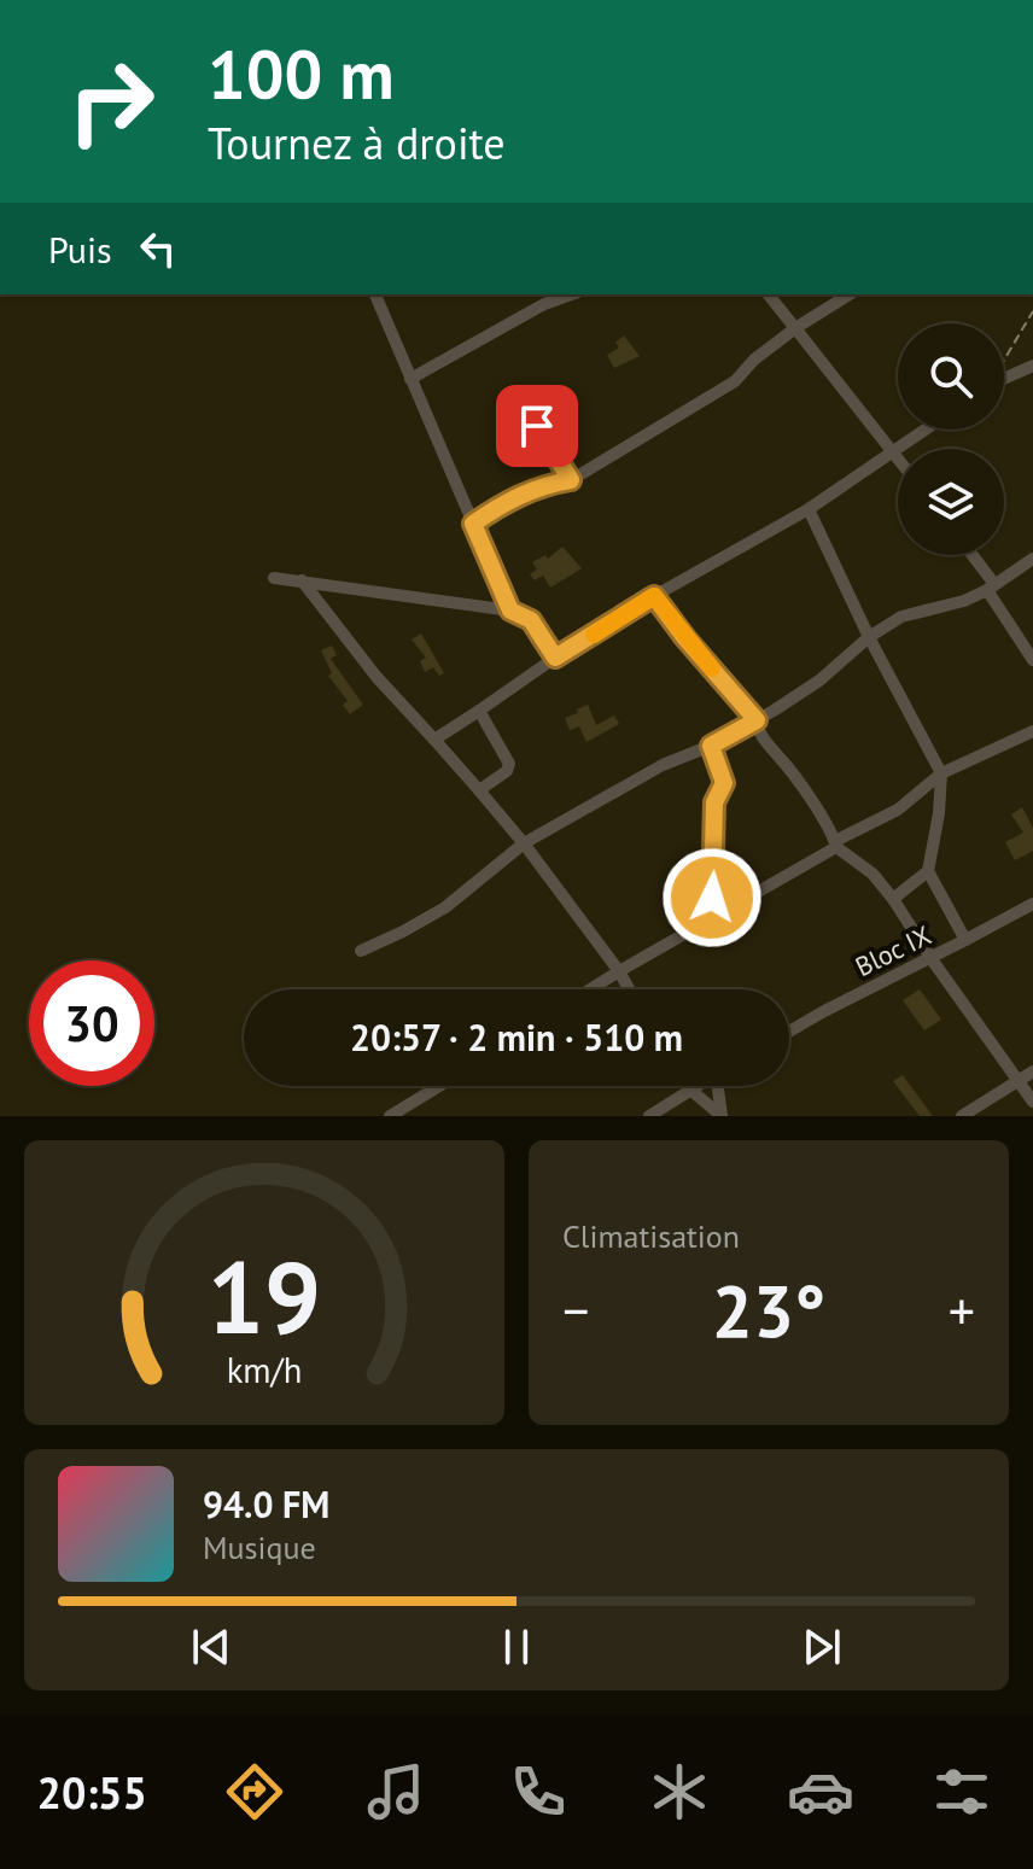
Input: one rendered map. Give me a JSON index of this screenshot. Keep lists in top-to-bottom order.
{
  "streets": {
    "street": ["Bloc IX"]
  },
  "page": {
    "turn": ["100 m", "Tournez à droite"],
    "then": "Puis",
    "limit": "30",
    "trip": "20:57 · 2 min · 510 m",
    "tile": "Climatisation",
    "heat": ["−", "23°", "+"],
    "song": ["94.0 FM", "Musique"],
    "tabs": "20:55",
    "gauge": ["19", "km/h"]
  }
}
